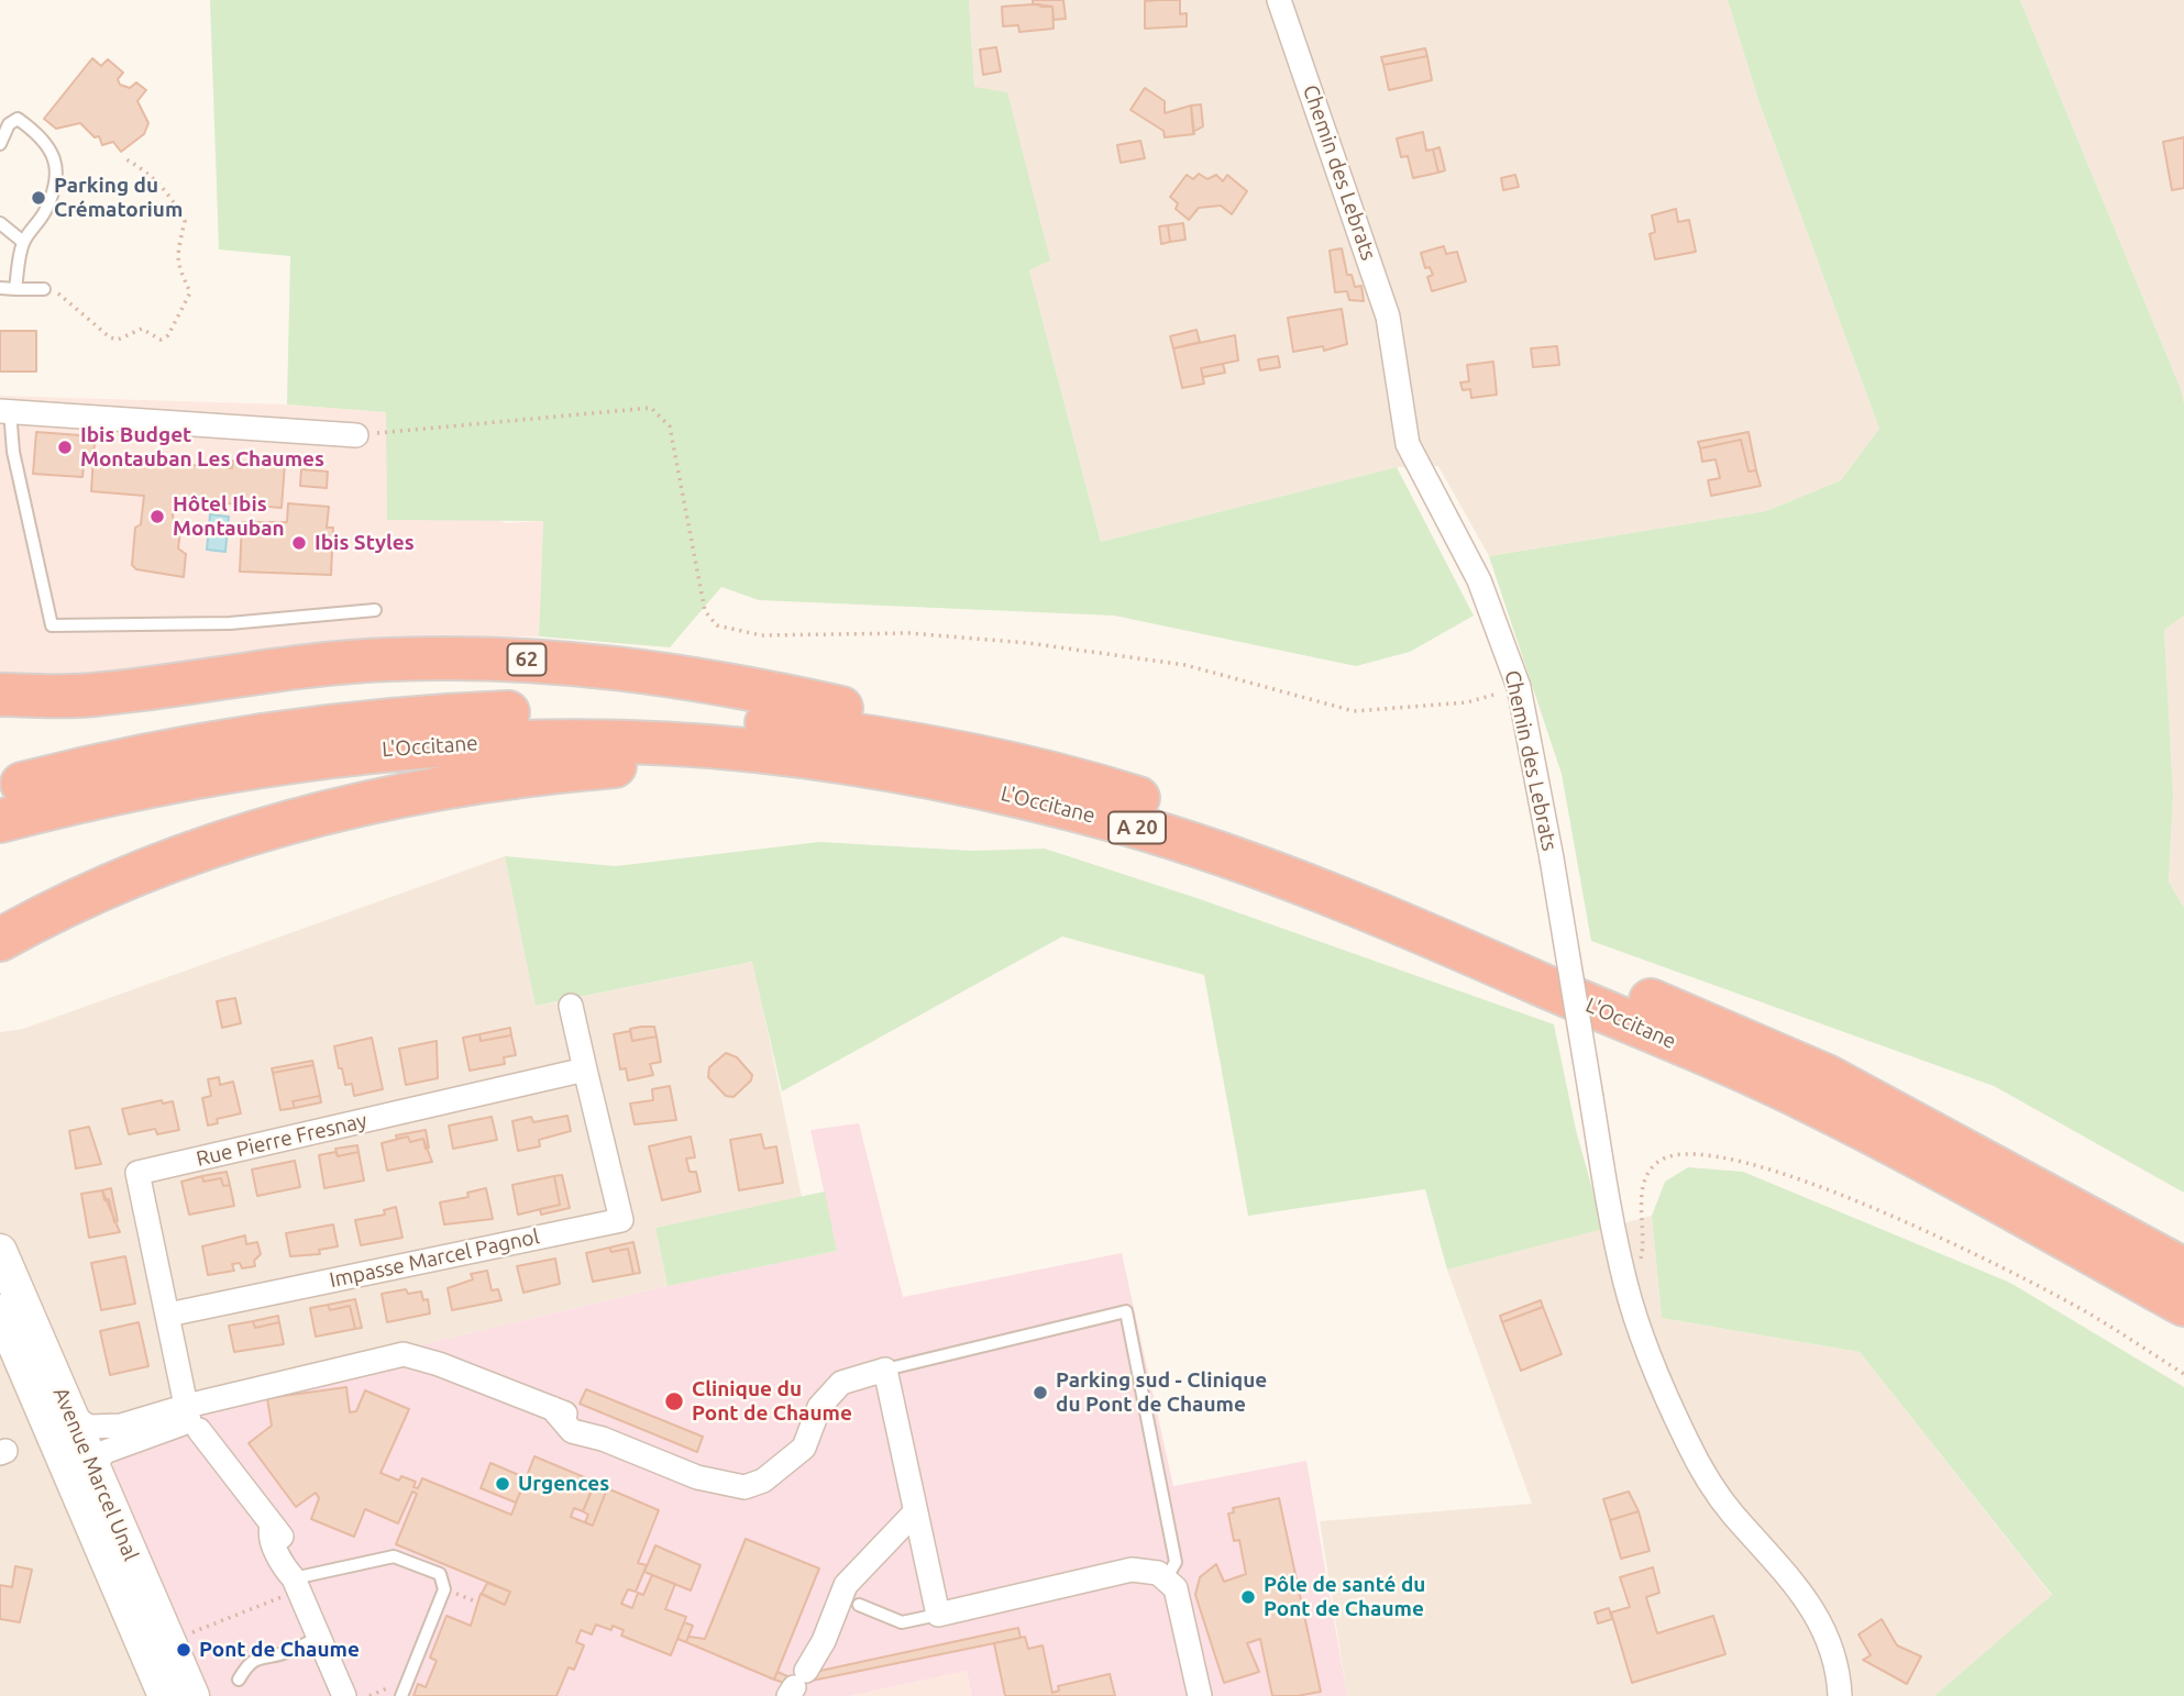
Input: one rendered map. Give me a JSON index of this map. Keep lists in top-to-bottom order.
{
  "streets": {
    "highway": ["62", "L'Occitane", "A 20"],
    "main road": ["Avenue Marcel Unal"],
    "street": ["Chemin des Lebrats", "Rue Pierre Fresnay", "Impasse Marcel Pagnol"]
  },
  "crossings": [
    ["62", "L'Occitane"],
    ["Rue Pierre Fresnay", "Impasse Marcel Pagnol"]
  ],
  "places": [
    "Parking du Crématorium",
    "Ibis Budget Montauban Les Chaumes",
    "Hôtel Ibis Montauban",
    "Ibis Styles",
    "Parking sud - Clinique du Pont de Chaume",
    "Clinique du Pont de Chaume",
    "Urgences",
    "Pôle de santé du Pont de Chaume",
    "Pont de Chaume"
  ]
}
